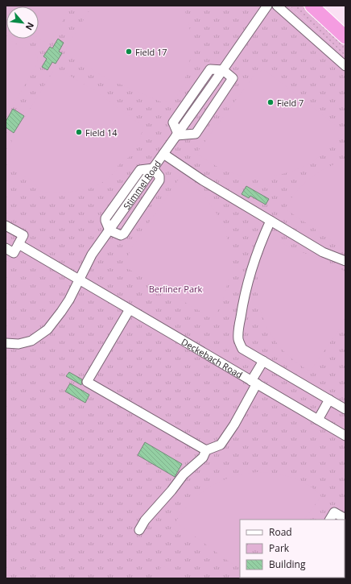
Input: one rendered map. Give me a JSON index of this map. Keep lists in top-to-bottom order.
{
  "streets": {
    "street": ["Stimmel Road", "Deckebach Road"]
  },
  "crossings": [
    ["Stimmel Road", "Deckebach Road"]
  ],
  "parks": ["Berliner Park"],
  "places": ["Field 17", "Field 7", "Field 14"],
  "legend": ["Road", "Park", "Building"],
  "north": "bottom right"
}
